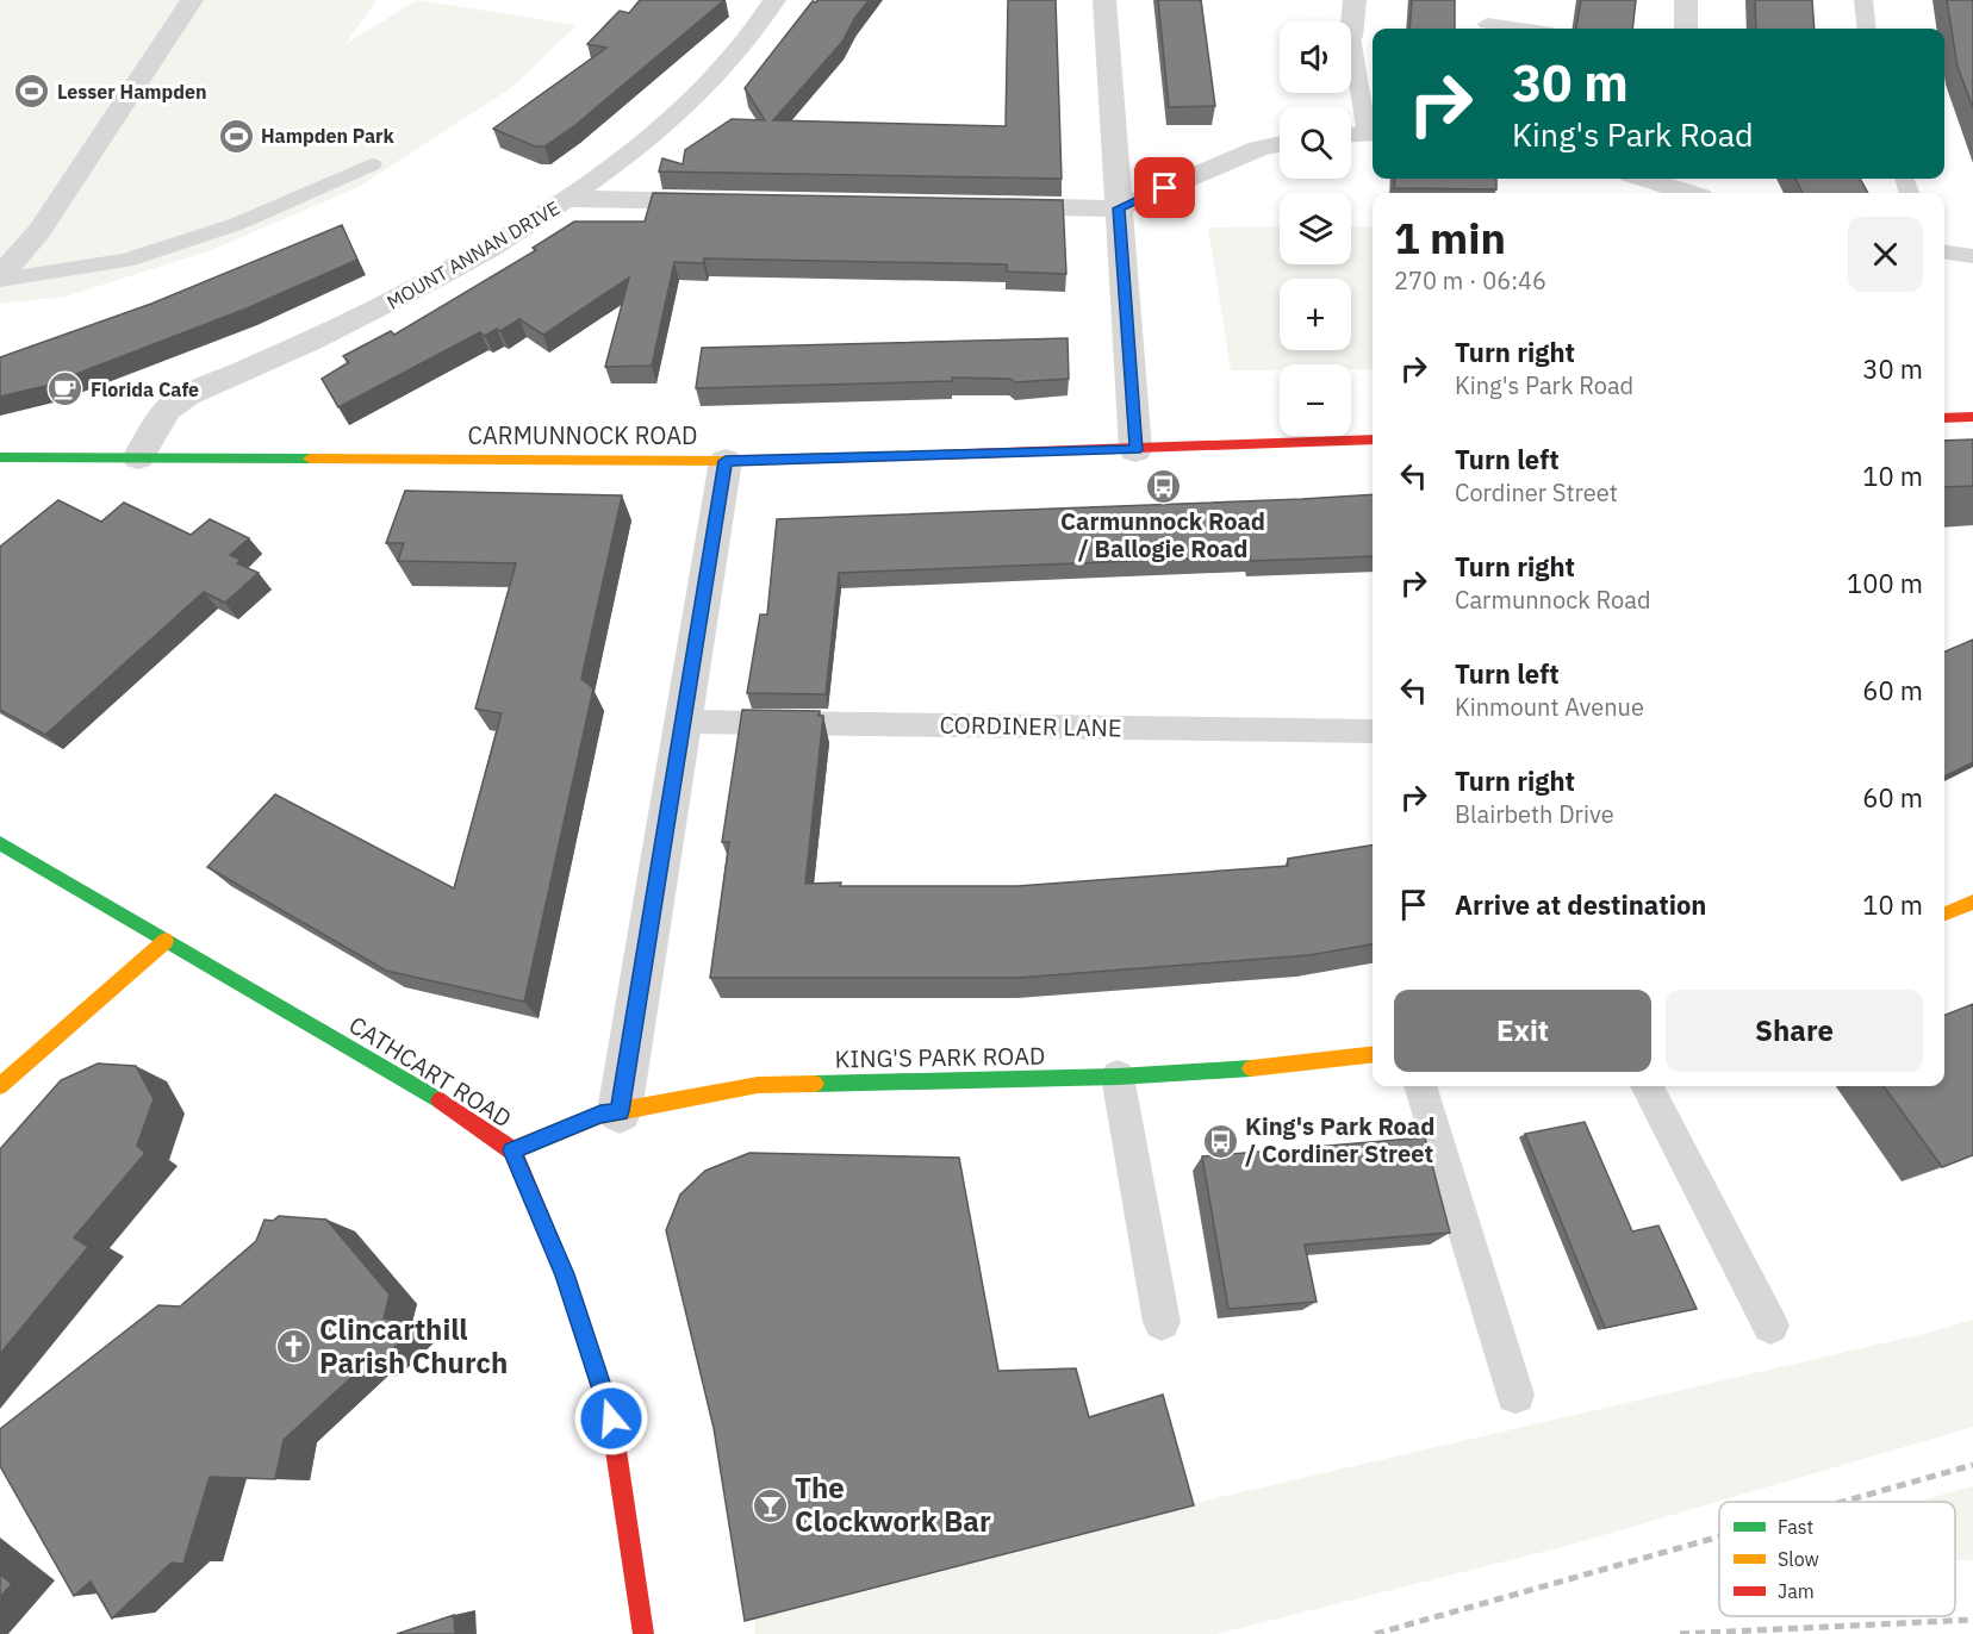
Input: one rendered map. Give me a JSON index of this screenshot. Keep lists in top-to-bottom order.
{
  "streets": {
    "street": [
      "MOUNT ANNAN DRIVE",
      "CARMUNNOCK ROAD",
      "KING'S PARK ROAD",
      "CATHCART ROAD"
    ],
    "lane": ["CORDINER LANE"]
  },
  "crossings": [
    ["MOUNT ANNAN DRIVE", "CARMUNNOCK ROAD"],
    ["KING'S PARK ROAD", "CATHCART ROAD"]
  ],
  "places": {
    "sports": ["Lesser Hampden", "Hampden Park"],
    "cafe": ["Florida Cafe"],
    "bus stop": ["Carmunnock Road / Ballogie Road", "King's Park Road / Cordiner Street"],
    "church": ["Clincarthill Parish Church"],
    "bar": ["The Clockwork Bar"]
  },
  "legend": ["Fast", "Slow", "Jam"],
  "page": {
    "map_buttons": ["+", "−"],
    "turn": ["30 m", "King's Park Road"],
    "heading": ["1 min", "270 m · 06:46"],
    "list": [
      {
        "name": "Turn right",
        "note": "King's Park Road",
        "value": "30 m"
      },
      {
        "name": "Turn left",
        "note": "Cordiner Street",
        "value": "10 m"
      },
      {
        "name": "Turn right",
        "note": "Carmunnock Road",
        "value": "100 m"
      },
      {
        "name": "Turn left",
        "note": "Kinmount Avenue",
        "value": "60 m"
      },
      {
        "name": "Turn right",
        "note": "Blairbeth Drive",
        "value": "60 m"
      },
      {
        "name": "Arrive at destination",
        "value": "10 m"
      }
    ],
    "buttons": ["Exit", "Share"]
  }
}
